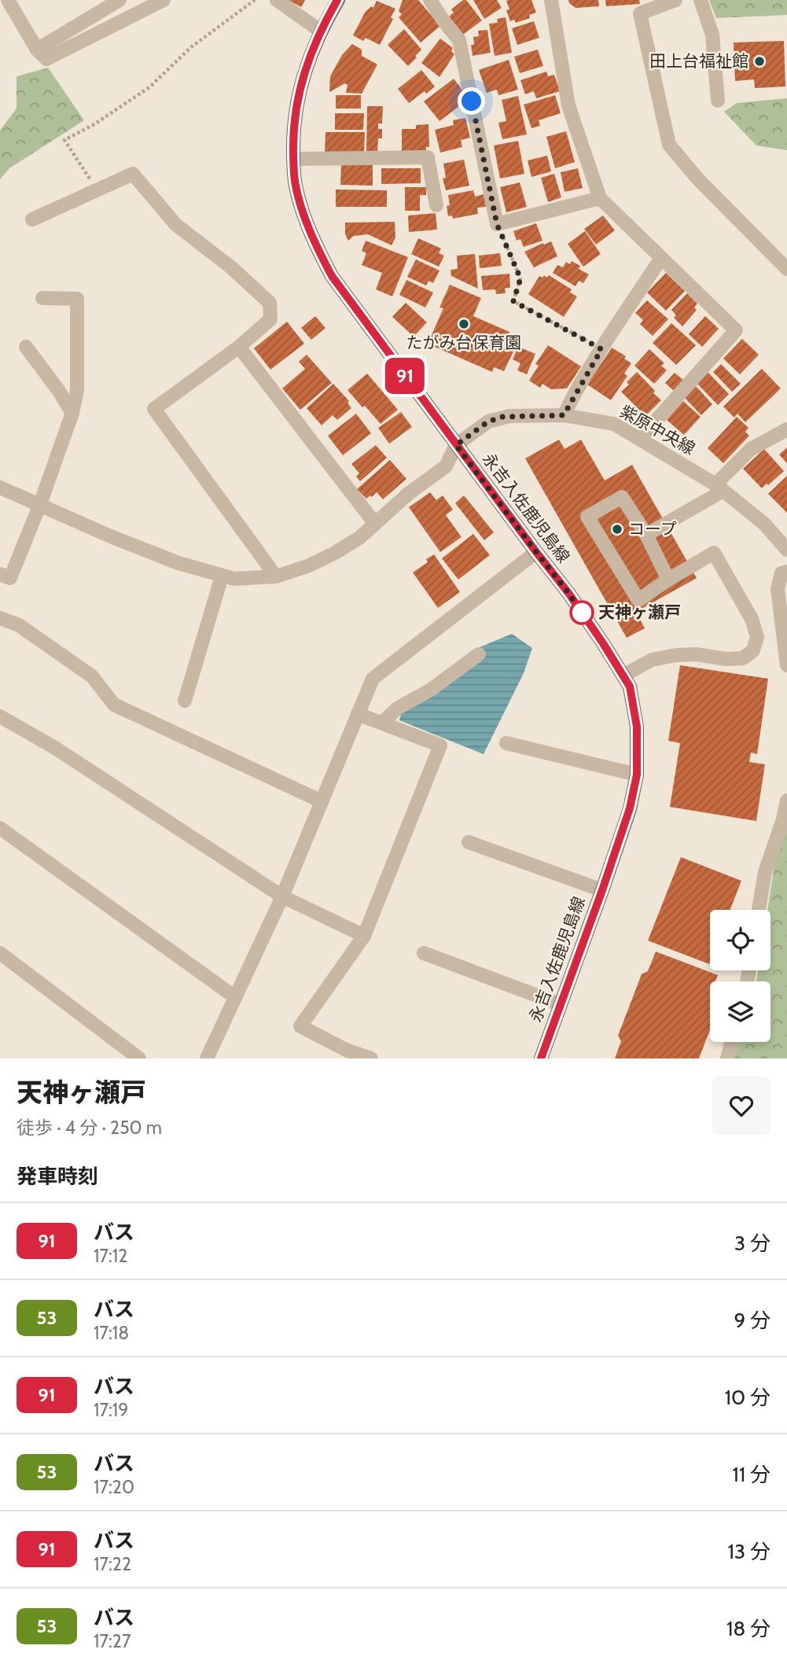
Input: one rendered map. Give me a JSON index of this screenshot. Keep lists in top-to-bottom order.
{
  "streets": {
    "main road": ["永吉入佐鹿児島線"],
    "street": ["紫原中央線"]
  },
  "crossings": [
    ["紫原中央線", "永吉入佐鹿児島線"]
  ],
  "places": [
    "田上台福祉館",
    "たがみ台保育園",
    "コープ",
    "天神ヶ瀬戸"
  ],
  "lines": ["bus line 91"],
  "page": {
    "on_map": "91",
    "heading": [
      ["天神ヶ瀬戸", "徒歩 · 4 分 · 250 m"],
      "発車時刻"
    ],
    "list": [
      {
        "mark": "91",
        "name": "バス",
        "note": "17:12",
        "value": "3 分"
      },
      {
        "mark": "53",
        "name": "バス",
        "note": "17:18",
        "value": "9 分"
      },
      {
        "mark": "91",
        "name": "バス",
        "note": "17:19",
        "value": "10 分"
      },
      {
        "mark": "53",
        "name": "バス",
        "note": "17:20",
        "value": "11 分"
      },
      {
        "mark": "91",
        "name": "バス",
        "note": "17:22",
        "value": "13 分"
      },
      {
        "mark": "53",
        "name": "バス",
        "note": "17:27",
        "value": "18 分"
      }
    ]
  }
}
